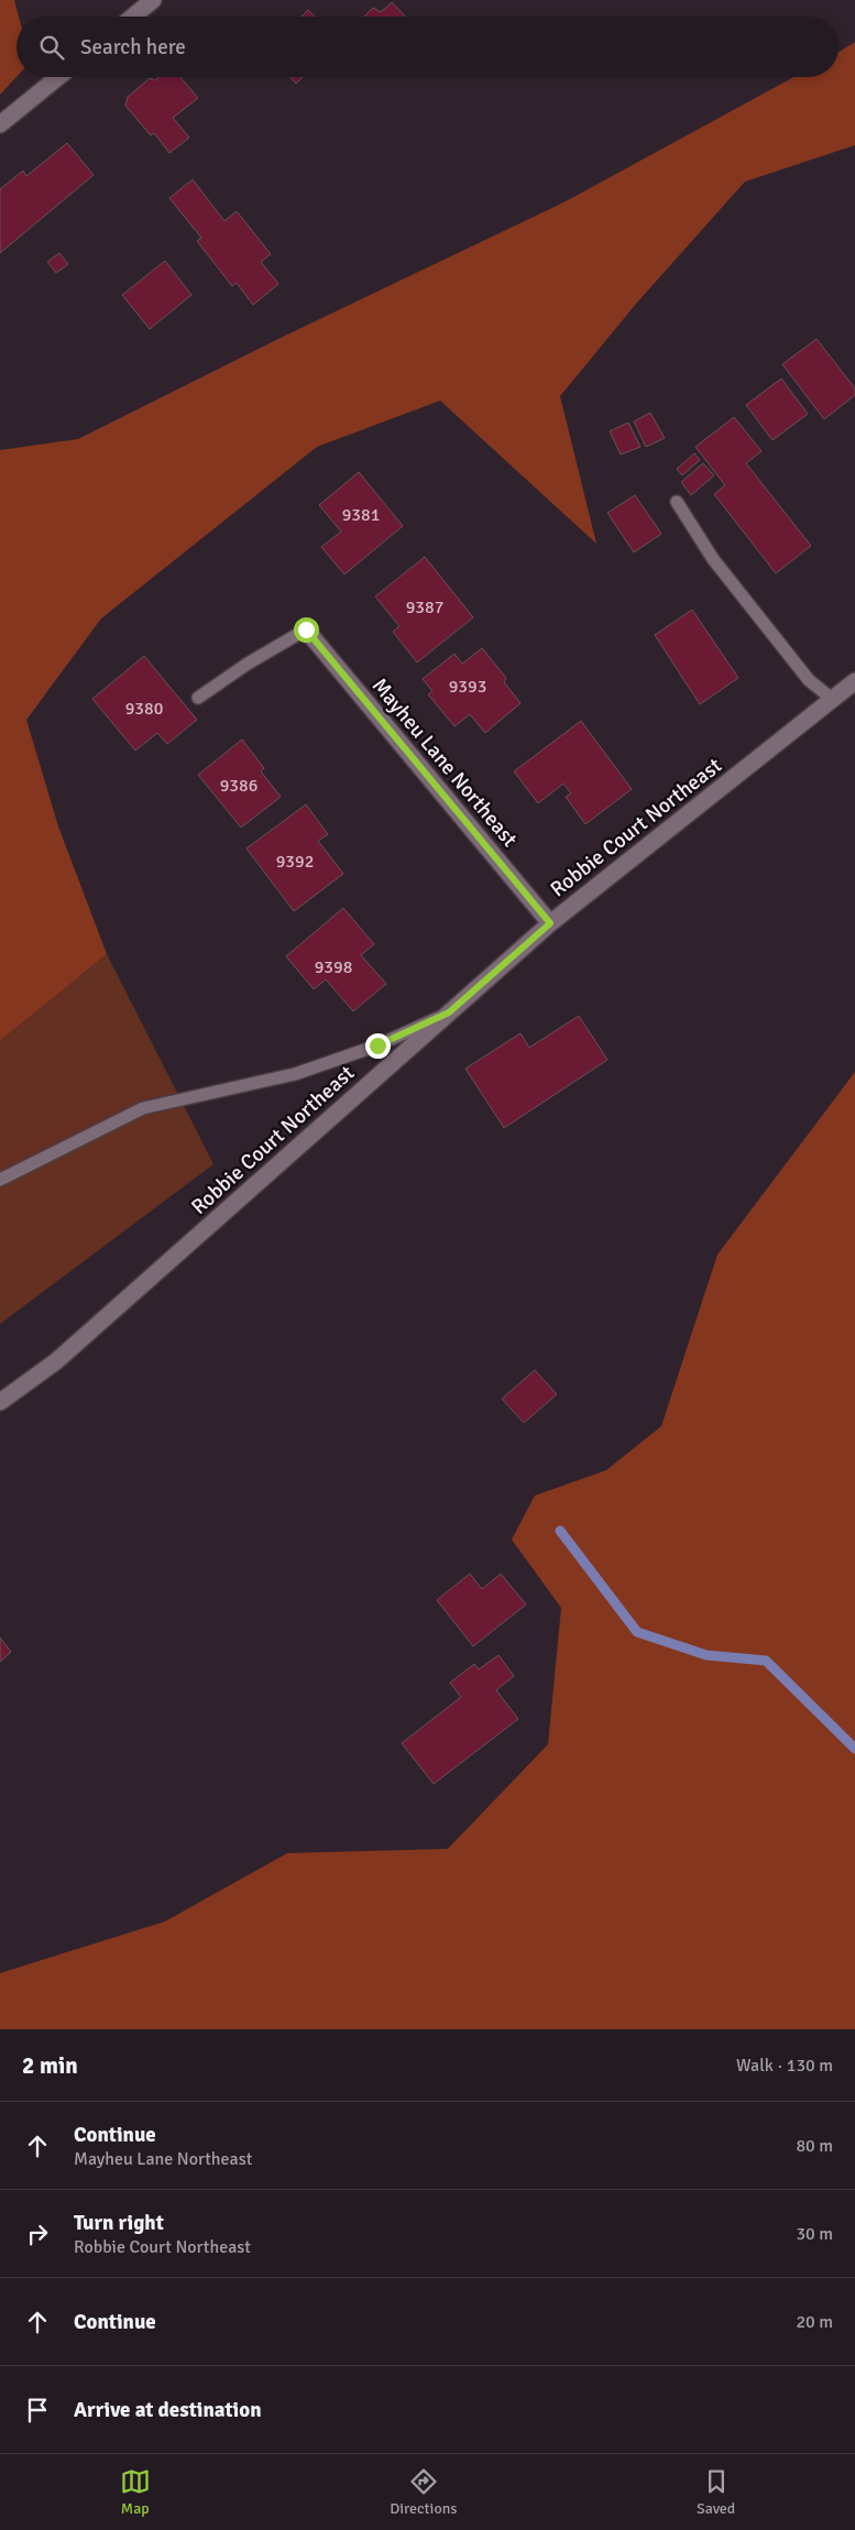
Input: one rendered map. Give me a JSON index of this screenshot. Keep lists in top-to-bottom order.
{
  "streets": {
    "street": ["Mayheu Lane Northeast", "Robbie Court Northeast"]
  },
  "crossings": [
    ["Mayheu Lane Northeast", "Robbie Court Northeast"]
  ],
  "house_numbers": [
    "9381",
    "9387",
    "9393",
    "9380",
    "9386",
    "9392",
    "9398"
  ],
  "page": {
    "search": "Search here",
    "heading": ["2 min", "Walk · 130 m"],
    "list": [
      ["Continue", "Mayheu Lane Northeast", "80 m"],
      ["Turn right", "Robbie Court Northeast", "30 m"],
      ["Continue", "20 m"],
      "Arrive at destination"
    ],
    "nav": ["Map", "Directions", "Saved"]
  }
}
